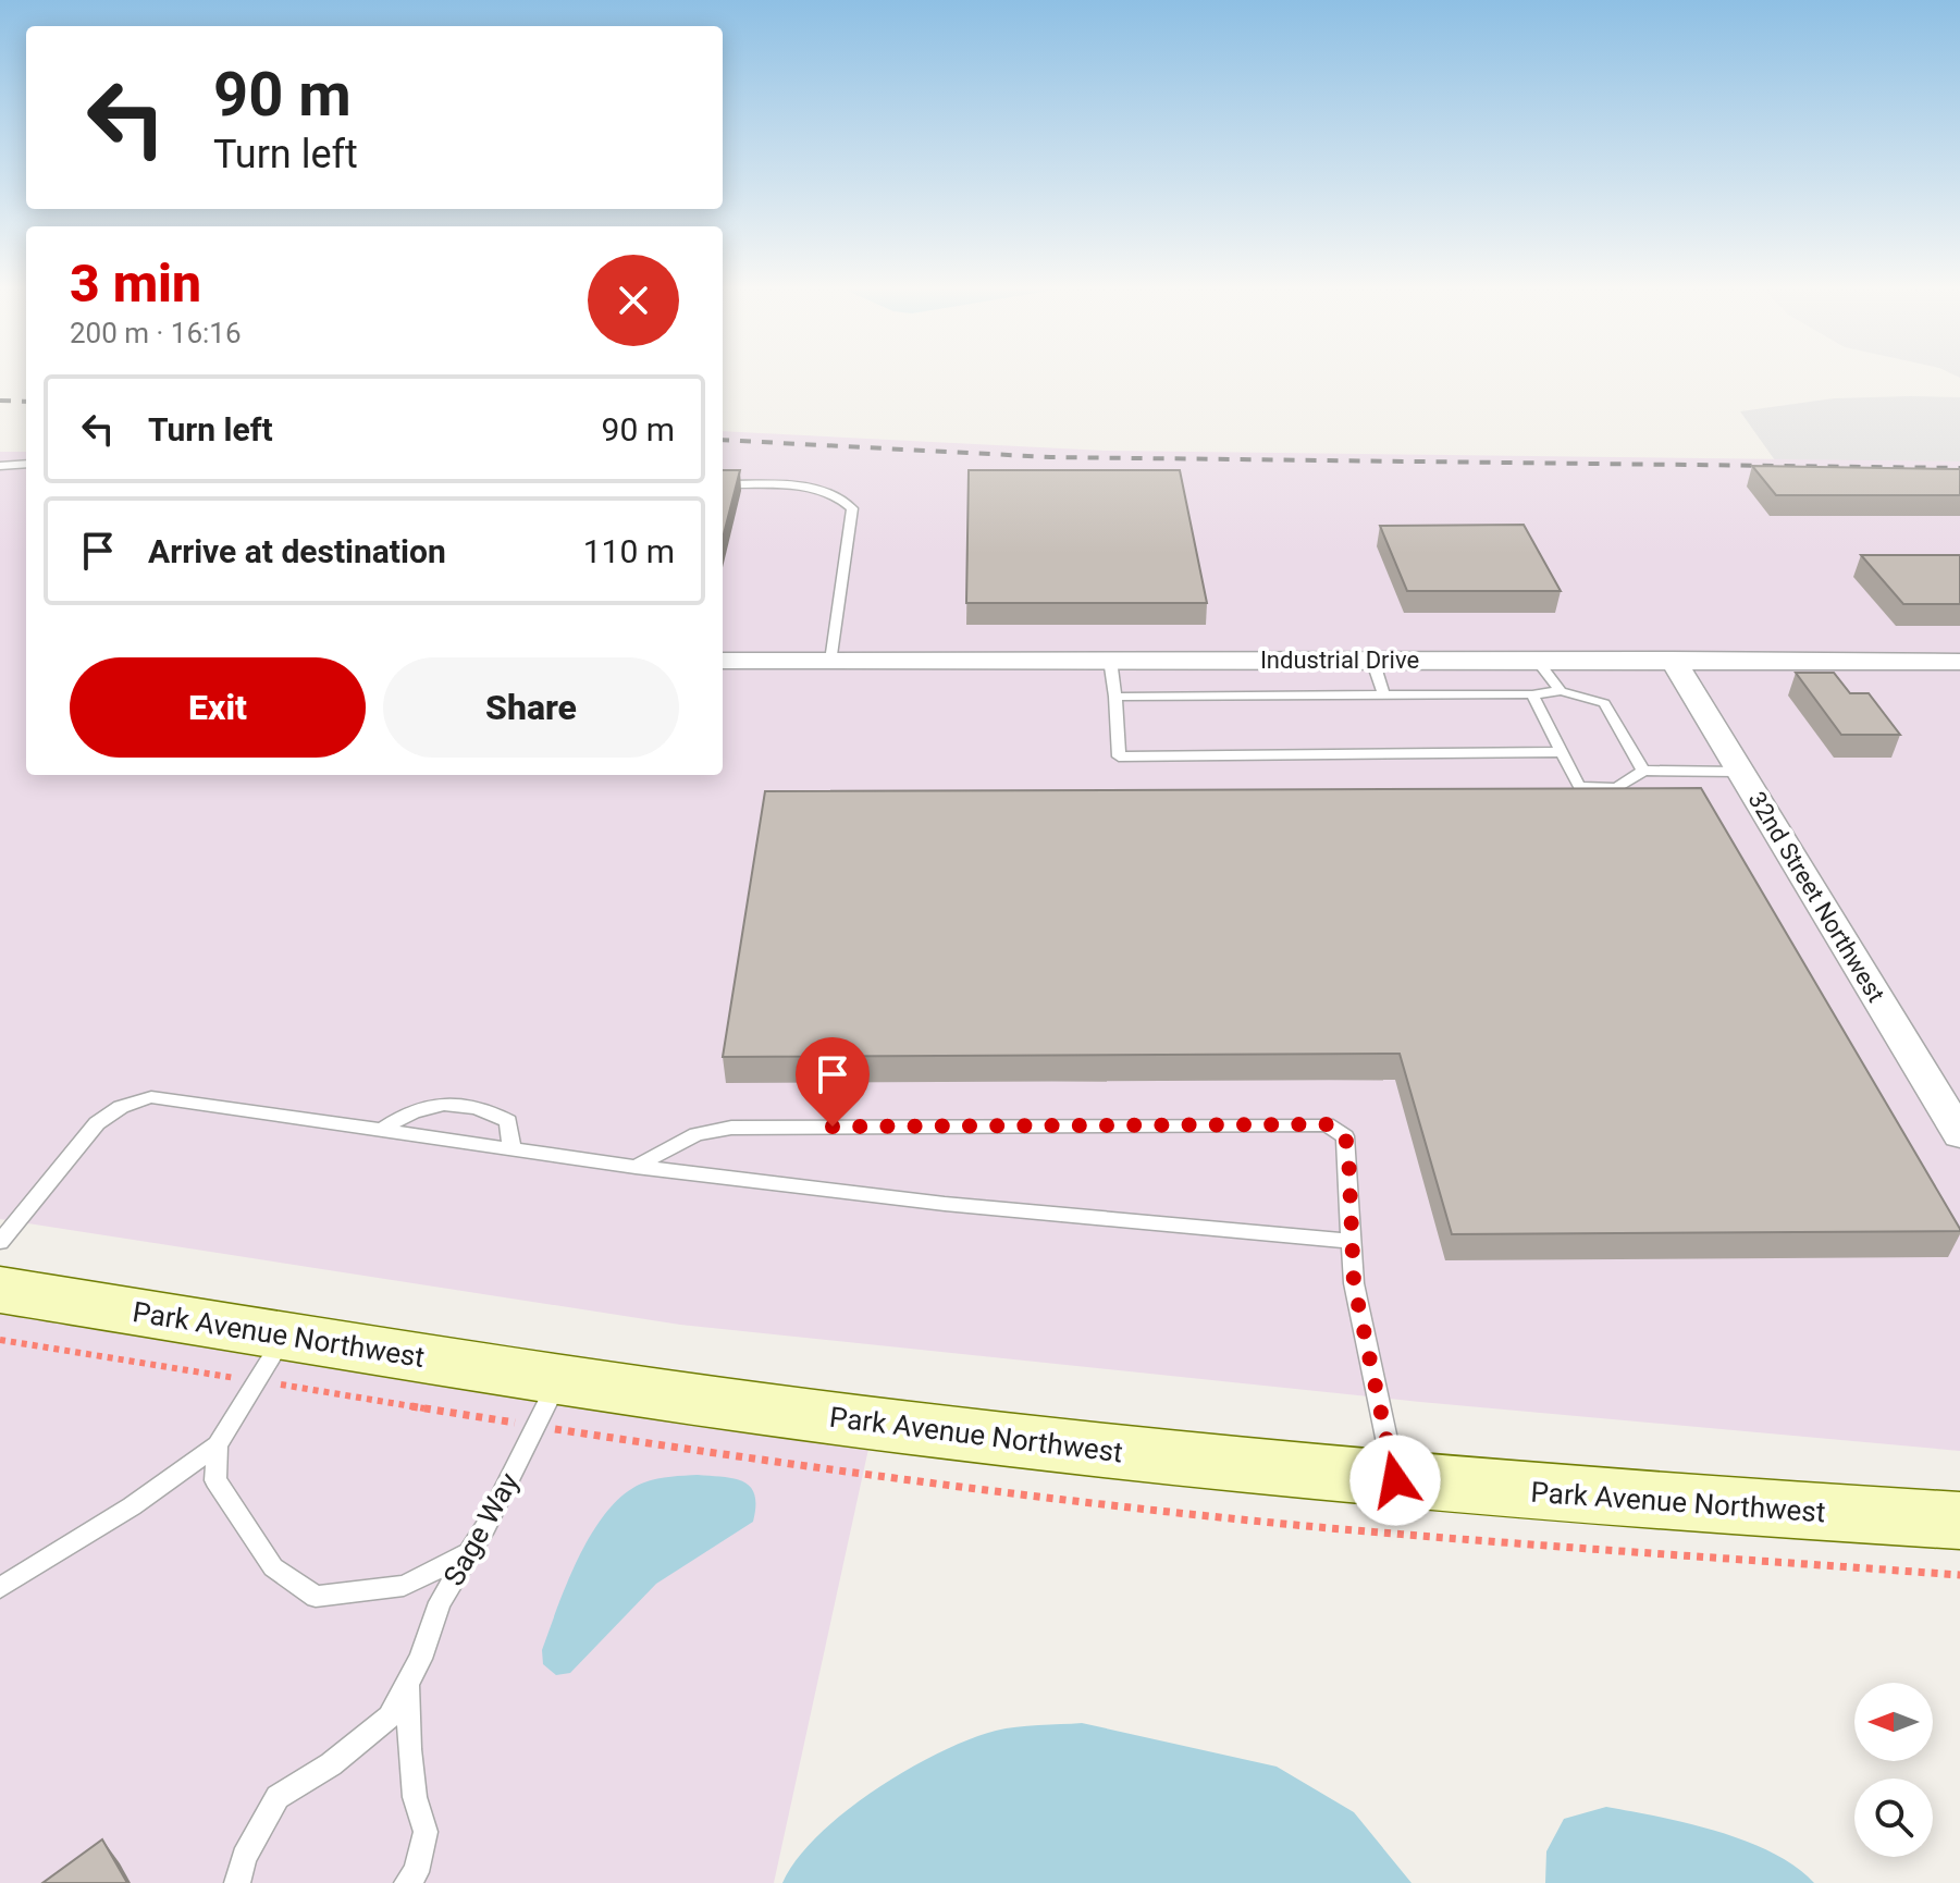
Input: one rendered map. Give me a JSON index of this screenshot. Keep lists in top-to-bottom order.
{
  "streets": {
    "street": ["Industrial Drive", "32nd Street Northwest", "Park Avenue Northwest"],
    "lane": ["Sage Way"]
  },
  "crossings": [
    ["Industrial Drive", "32nd Street Northwest"],
    ["Park Avenue Northwest", "Sage Way"]
  ],
  "north": "left",
  "page": {
    "turn": ["90 m", "Turn left"],
    "heading": ["3 min", "200 m · 16:16"],
    "list": [
      {
        "name": "Turn left",
        "value": "90 m"
      },
      {
        "name": "Arrive at destination",
        "value": "110 m"
      }
    ],
    "buttons": ["Exit", "Share"]
  }
}
